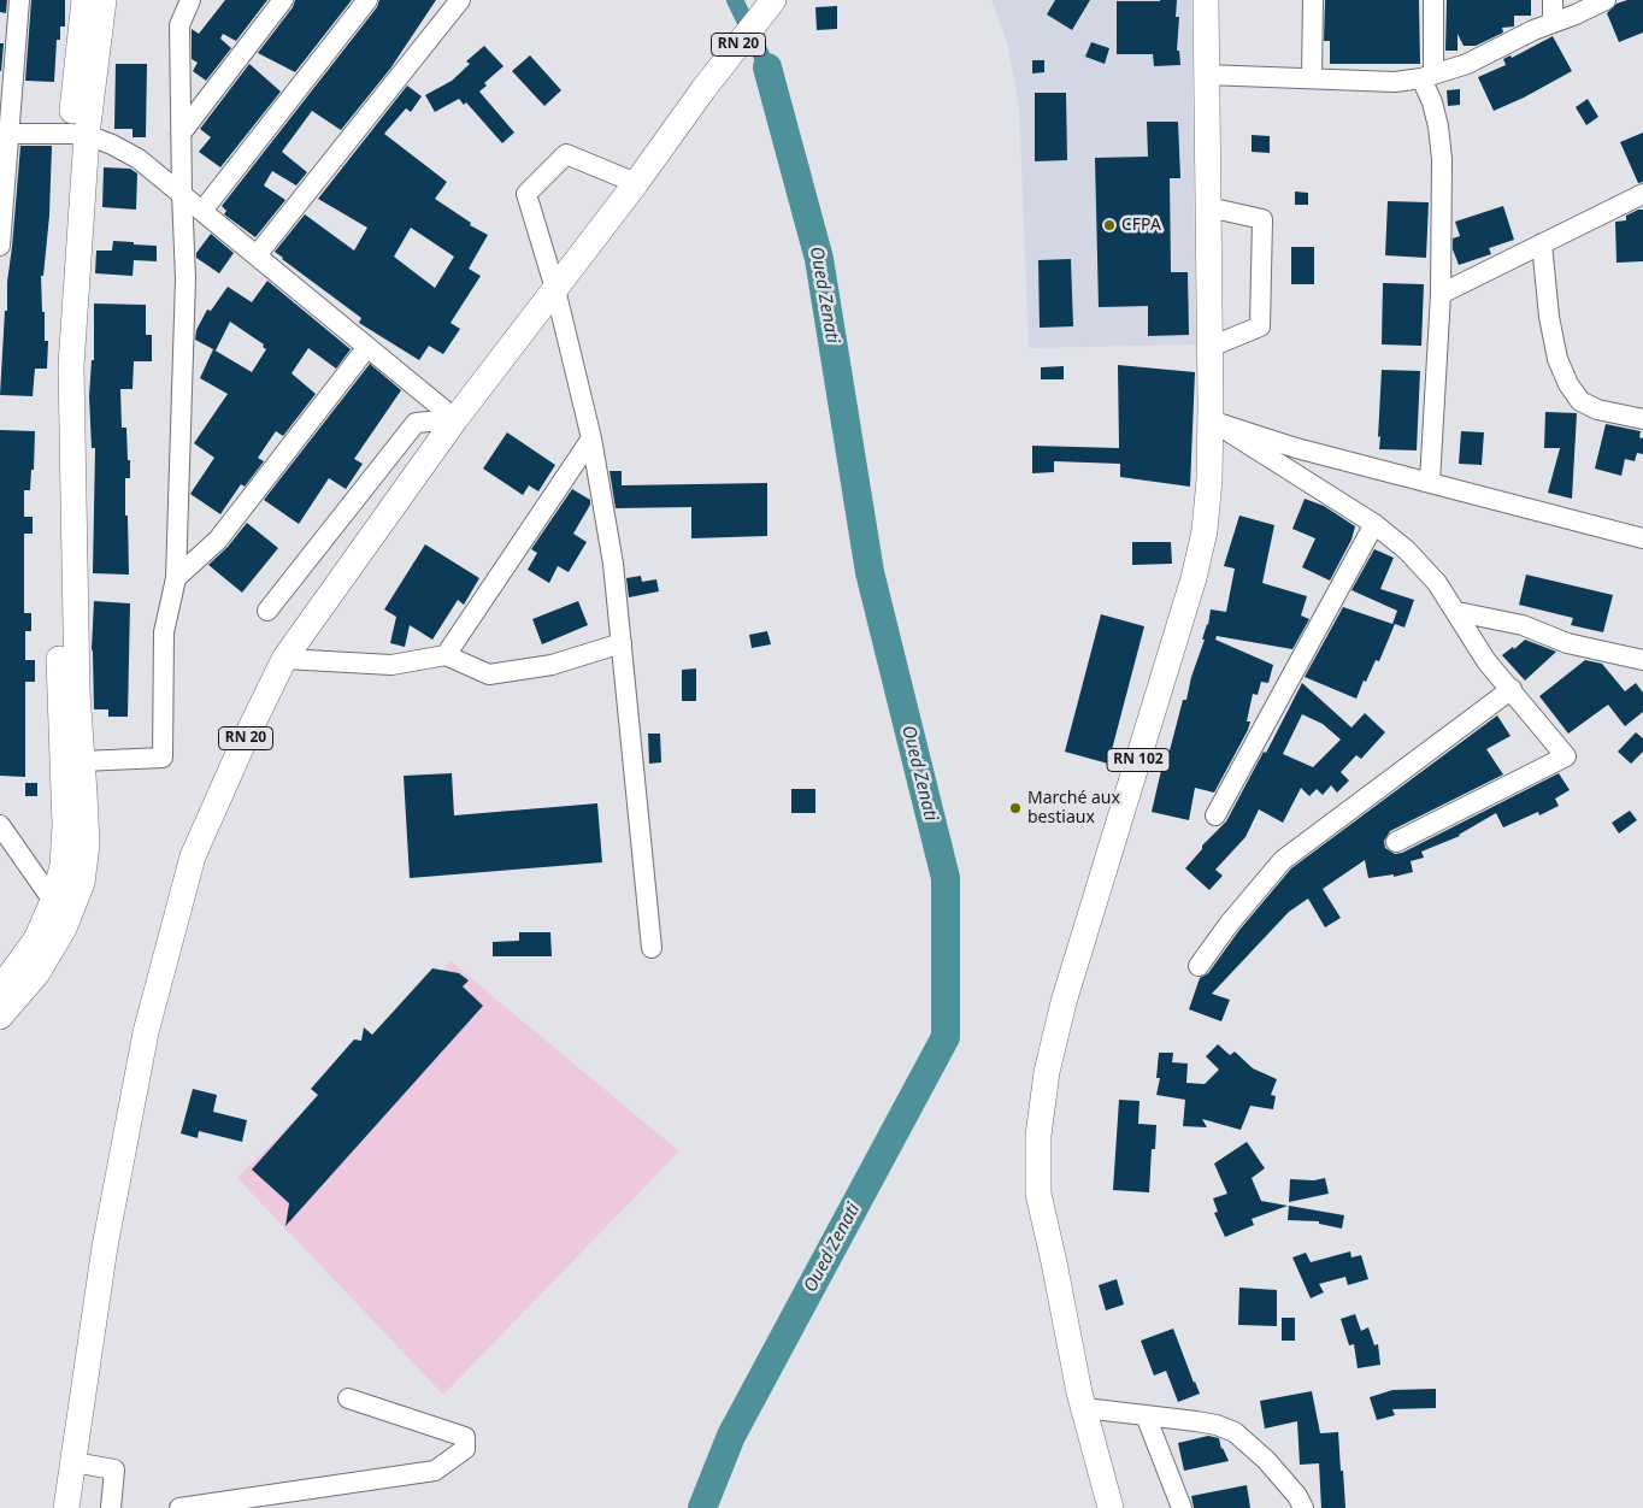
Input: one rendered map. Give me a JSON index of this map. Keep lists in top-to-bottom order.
{
  "streets": {
    "main road": ["RN 20", "RN 102"]
  },
  "water": ["Oued Zenati"],
  "places": ["CFPA", "Marché aux bestiaux"]
}
